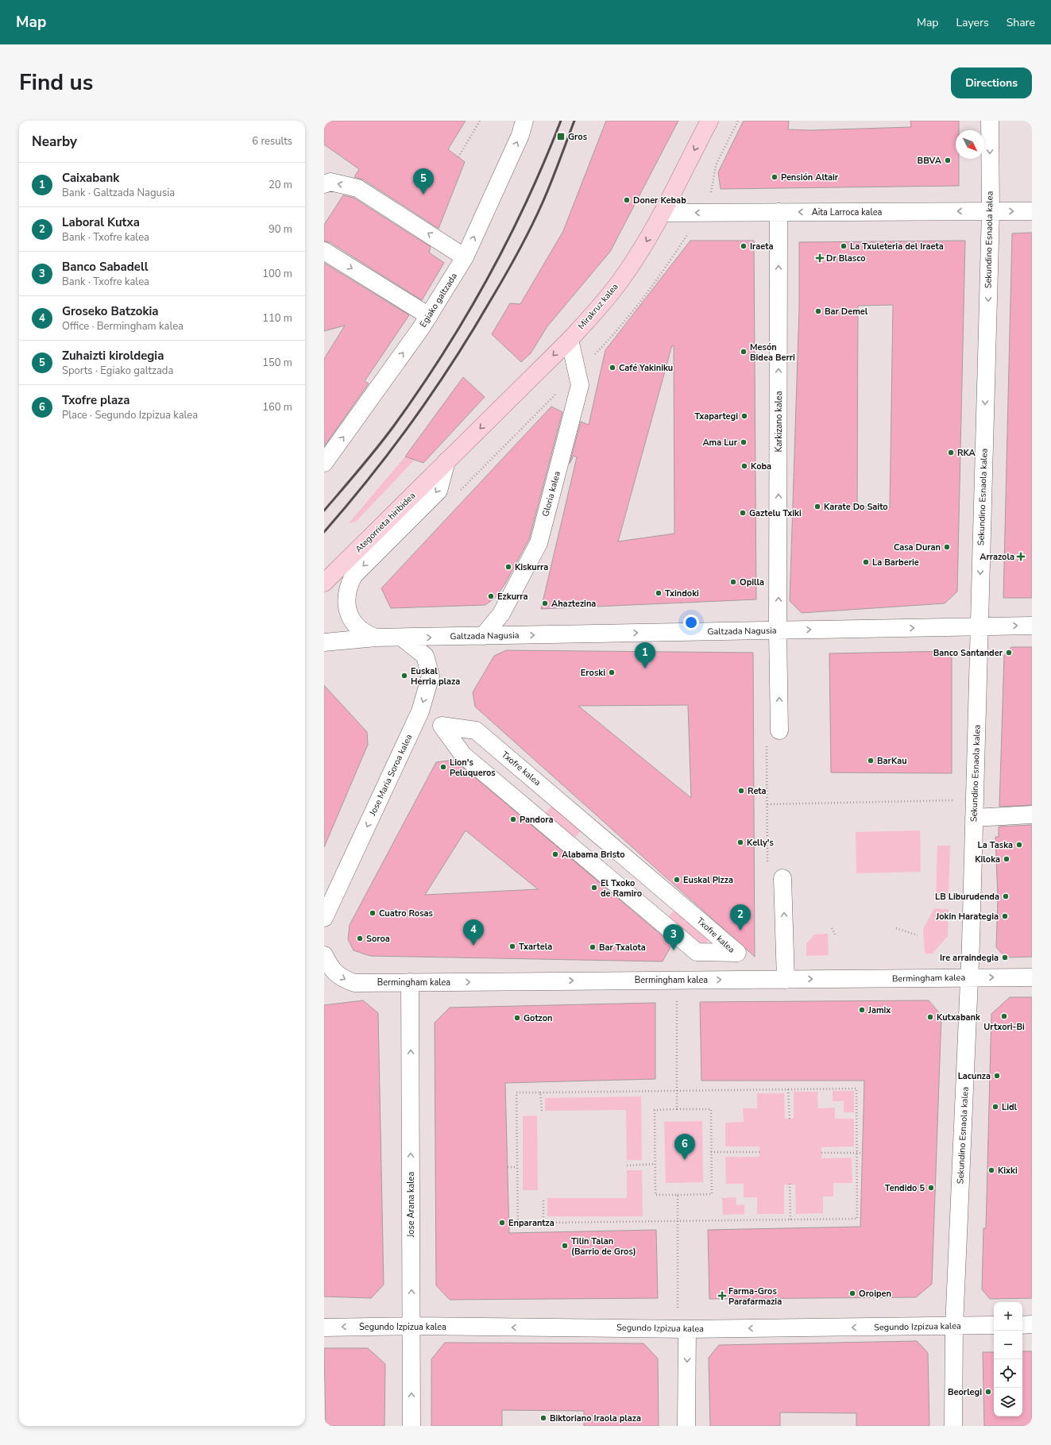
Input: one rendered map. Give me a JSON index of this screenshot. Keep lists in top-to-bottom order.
{
  "streets": {
    "main road": ["Mirakruz kalea", "Ategorrieta hiribidea"],
    "street": [
      "Aita Larroca kalea",
      "Sekundino Esnaola kalea",
      "Egiako galtzada",
      "Karkizano kalea",
      "Gloria kalea",
      "Galtzada Nagusia",
      "Txofre kalea",
      "Jose Maria Soroa kalea",
      "Bermingham kalea",
      "Jose Arana kalea",
      "Segundo Izpizua kalea"
    ]
  },
  "crossings": [
    ["Aita Larroca kalea", "Sekundino Esnaola kalea"],
    ["Aita Larroca kalea", "Mirakruz kalea"],
    ["Aita Larroca kalea", "Karkizano kalea"],
    ["Sekundino Esnaola kalea", "Galtzada Nagusia"],
    ["Sekundino Esnaola kalea", "Bermingham kalea"],
    ["Sekundino Esnaola kalea", "Segundo Izpizua kalea"],
    ["Mirakruz kalea", "Gloria kalea"],
    ["Mirakruz kalea", "Ategorrieta hiribidea"],
    ["Karkizano kalea", "Galtzada Nagusia"],
    ["Gloria kalea", "Galtzada Nagusia"],
    ["Galtzada Nagusia", "Jose Maria Soroa kalea"],
    ["Bermingham kalea", "Jose Arana kalea"],
    ["Jose Arana kalea", "Segundo Izpizua kalea"]
  ],
  "one_way": [
    "Sekundino Esnaola kalea",
    "Egiako galtzada",
    "Mirakruz kalea",
    "Karkizano kalea",
    "Galtzada Nagusia",
    "Jose Maria Soroa kalea",
    "Bermingham kalea",
    "Jose Arana kalea",
    "Segundo Izpizua kalea"
  ],
  "places": {
    "transit": ["Gros"],
    "other": [
      "BBVA",
      "Pensión Altair",
      "Doner Kebab",
      "Iraeta",
      "La Txuleteria del Iraeta",
      "Bar Demel",
      "Mesón Bidea Berri",
      "Café Yakiniku",
      "Txapartegi",
      "Ama Lur",
      "RKA",
      "Koba",
      "Karate Do Saito",
      "Gaztelu Txiki",
      "Casa Duran",
      "La Barberie",
      "Kiskurra",
      "Opilla",
      "Txindoki",
      "Ezkurra",
      "Ahaztezina",
      "Banco Santander",
      "Eroski",
      "Euskal Herria plaza",
      "BarKau",
      "Lion's Peluqueros",
      "Reta",
      "Pandora",
      "Kelly's",
      "La Taska",
      "Alabama Bristo",
      "Kiloka",
      "Euskal Pizza",
      "El Txoko de Ramiro",
      "LB Liburudenda",
      "Cuatro Rosas",
      "Jokin Harategia",
      "Soroa",
      "Txartela",
      "Bar Txalota",
      "Ire arraindegia",
      "Jamix",
      "Urtxori-Bi",
      "Kutxabank",
      "Gotzon",
      "Lacunza",
      "Lidl",
      "Kixki",
      "Tendido 5",
      "Enparantza",
      "Tilin Talan (Barrio de Gros)",
      "Oroipen",
      "Beorlegi",
      "Biktoriano Iraola plaza"
    ],
    "health": ["Dr Blasco", "Arrazola", "Farma-Gros Parafarmazia"]
  },
  "north": "bottom right",
  "page": {
    "header": "Map",
    "nav": ["Map", "Layers", "Share"],
    "title": "Find us",
    "buttons": "Directions",
    "heading": ["Nearby", "6 results"],
    "list": [
      {
        "mark": "1",
        "name": "Caixabank",
        "note": "Bank · Galtzada Nagusia",
        "value": "20 m"
      },
      {
        "mark": "2",
        "name": "Laboral Kutxa",
        "note": "Bank · Txofre kalea",
        "value": "90 m"
      },
      {
        "mark": "3",
        "name": "Banco Sabadell",
        "note": "Bank · Txofre kalea",
        "value": "100 m"
      },
      {
        "mark": "4",
        "name": "Groseko Batzokia",
        "note": "Office · Bermingham kalea",
        "value": "110 m"
      },
      {
        "mark": "5",
        "name": "Zuhaizti kiroldegia",
        "note": "Sports · Egiako galtzada",
        "value": "150 m"
      },
      {
        "mark": "6",
        "name": "Txofre plaza",
        "note": "Place · Segundo Izpizua kalea",
        "value": "160 m"
      }
    ],
    "pins": [
      "5",
      "1",
      "2",
      "4",
      "3",
      "6"
    ],
    "map_buttons": ["+", "−"]
  }
}
